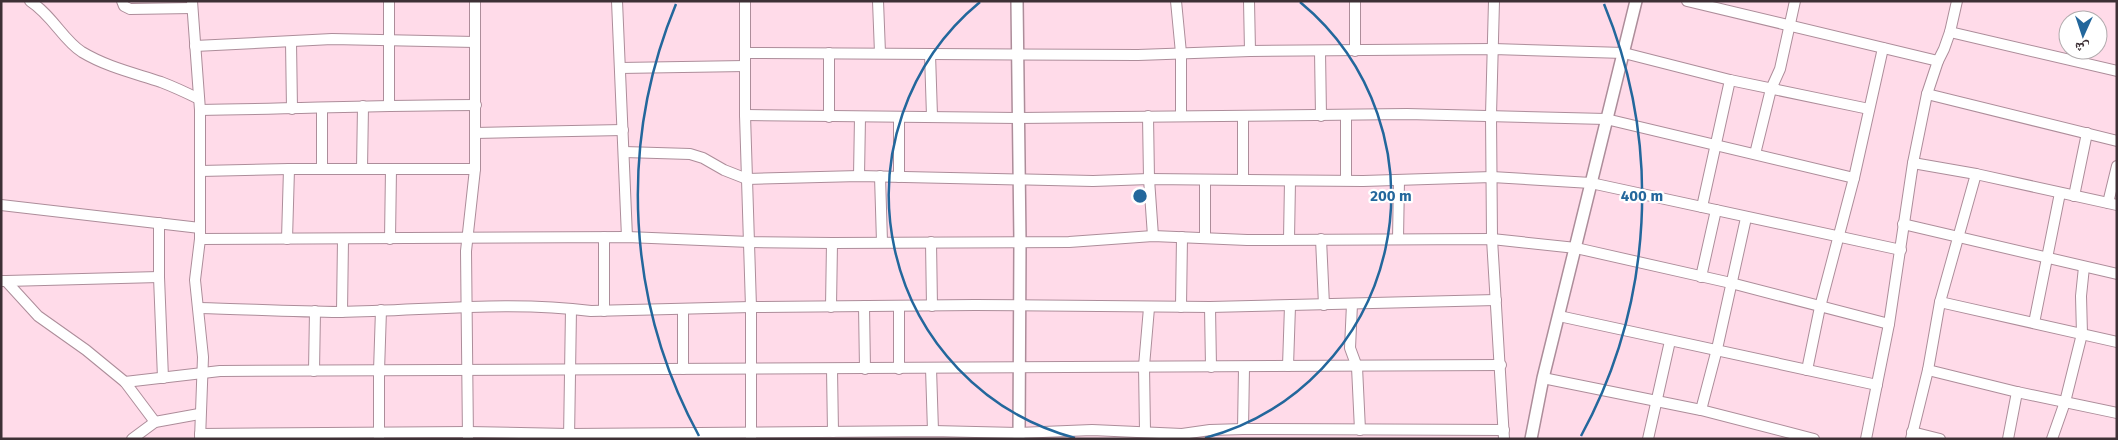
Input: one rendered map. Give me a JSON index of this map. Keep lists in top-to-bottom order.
{
  "north": "bottom",
  "rings": ["200 m", "400 m"]
}
